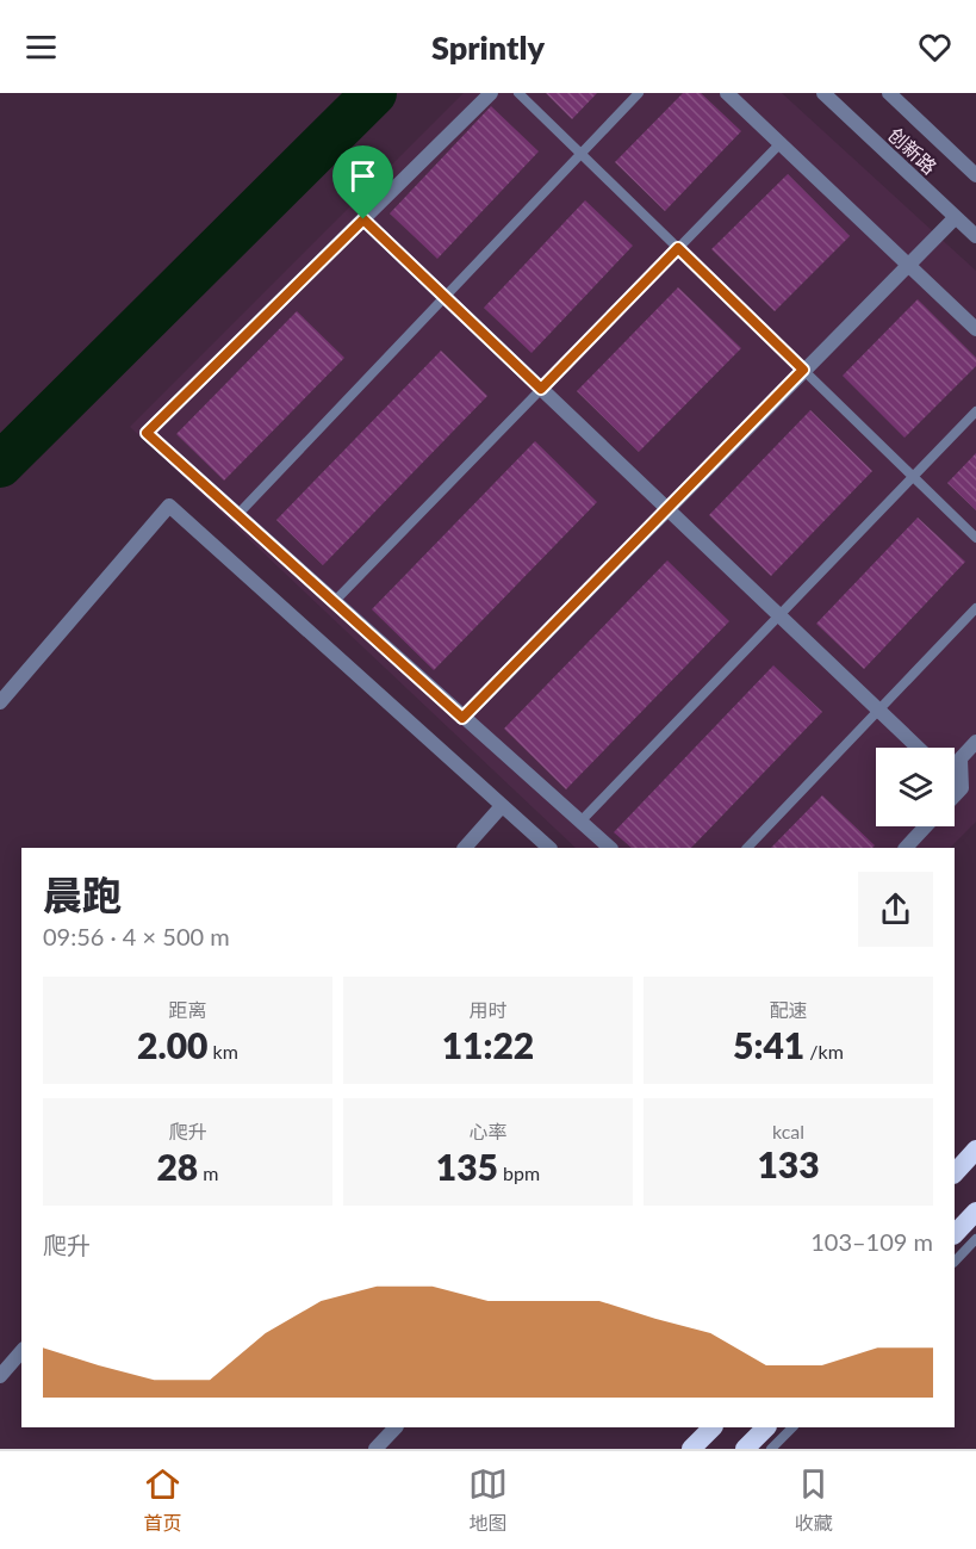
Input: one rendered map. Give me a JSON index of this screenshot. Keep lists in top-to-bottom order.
{
  "streets": {
    "street": ["创新路"]
  },
  "page": {
    "header": "Sprintly",
    "heading": ["晨跑", "09:56 · 4 × 500 m"],
    "stats": [
      ["距离", "2.00 km"],
      ["用时", "11:22"],
      ["配速", "5:41 /km"],
      ["爬升", "28 m"],
      ["心率", "135 bpm"],
      ["kcal", "133"]
    ],
    "chart": ["爬升", "103–109 m"],
    "tabs": ["首页", "地图", "收藏"]
  }
}
